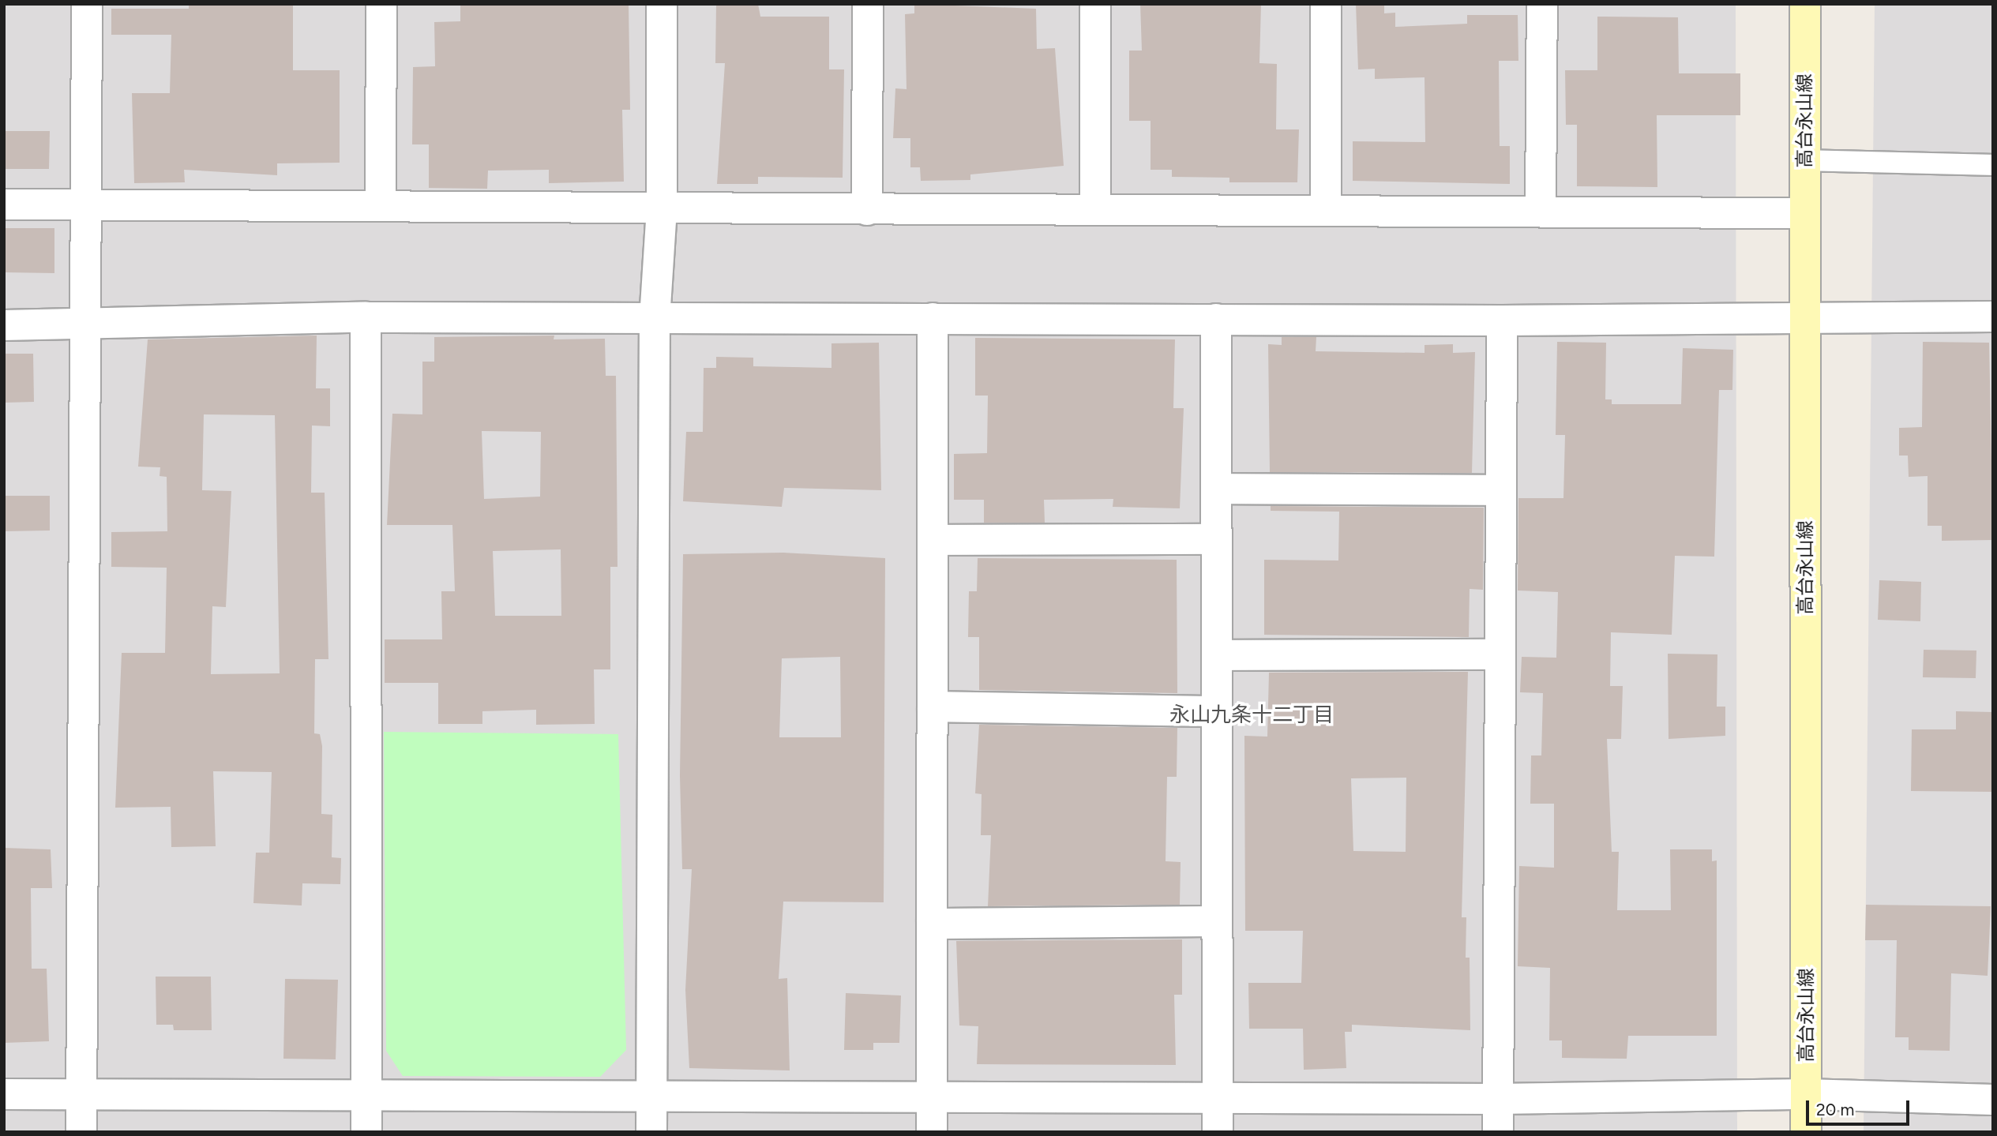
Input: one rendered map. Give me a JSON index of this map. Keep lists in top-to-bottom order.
{
  "streets": {
    "street": ["高台永山線"]
  },
  "districts": ["永山九条十二丁目"],
  "scale_bar": "20 m"
}
